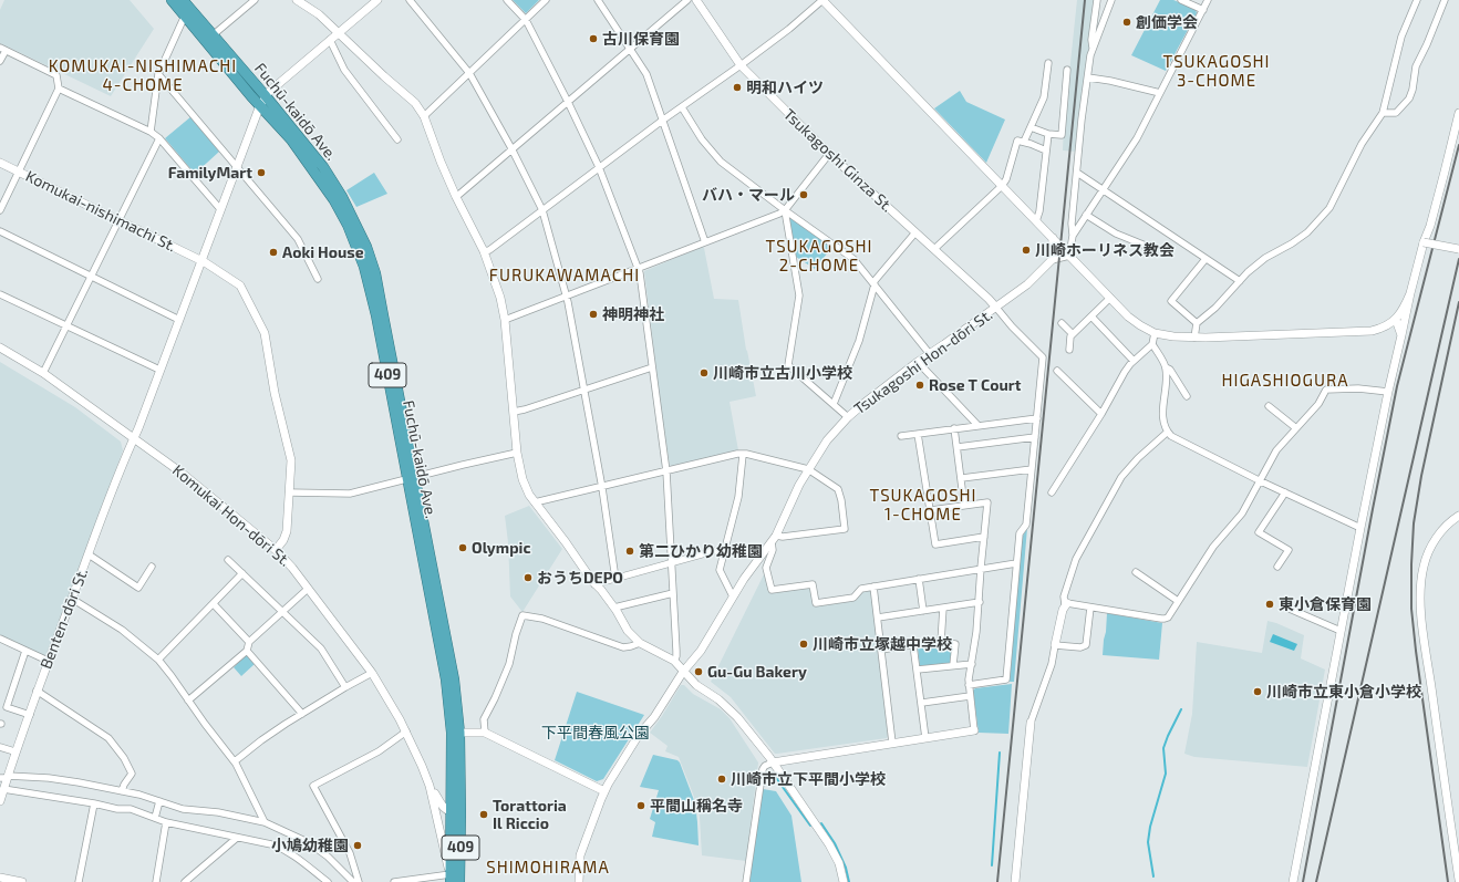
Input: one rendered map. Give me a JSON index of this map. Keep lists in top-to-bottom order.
{
  "streets": {
    "highway": ["Fuchū-kaidō Ave.", "409"],
    "street": [
      "Tsukagoshi Ginza St.",
      "Komukai-nishimachi St.",
      "Tsukagoshi Hon-dōri St.",
      "Komukai Hon-dōri St.",
      "Benten-dōri St."
    ]
  },
  "crossings": [
    ["Tsukagoshi Ginza St.", "Tsukagoshi Hon-dōri St."],
    ["Komukai-nishimachi St.", "Komukai Hon-dōri St."],
    ["Komukai Hon-dōri St.", "Benten-dōri St."]
  ],
  "districts": [
    "TSUKAGOSHI 3-CHOME",
    "KOMUKAI-NISHIMACHI 4-CHOME",
    "TSUKAGOSHI 2-CHOME",
    "FURUKAWAMACHI",
    "HIGASHIOGURA",
    "TSUKAGOSHI 1-CHOME",
    "SHIMOHIRAMA"
  ],
  "parks": ["下平間春風公園"],
  "places": [
    "創価学会",
    "古川保育園",
    "明和ハイツ",
    "FamilyMart",
    "バハ・マール",
    "川崎ホーリネス教会",
    "Aoki House",
    "神明神社",
    "川崎市立古川小学校",
    "Rose T Court",
    "Olympic",
    "第二ひかり幼稚園",
    "おうちDEPO",
    "東小倉保育園",
    "川崎市立塚越中学校",
    "Gu-Gu Bakery",
    "川崎市立東小倉小学校",
    "川崎市立下平間小学校",
    "平間山稱名寺",
    "Torattoria Il Riccio",
    "小鳩幼稚園"
  ]
}
